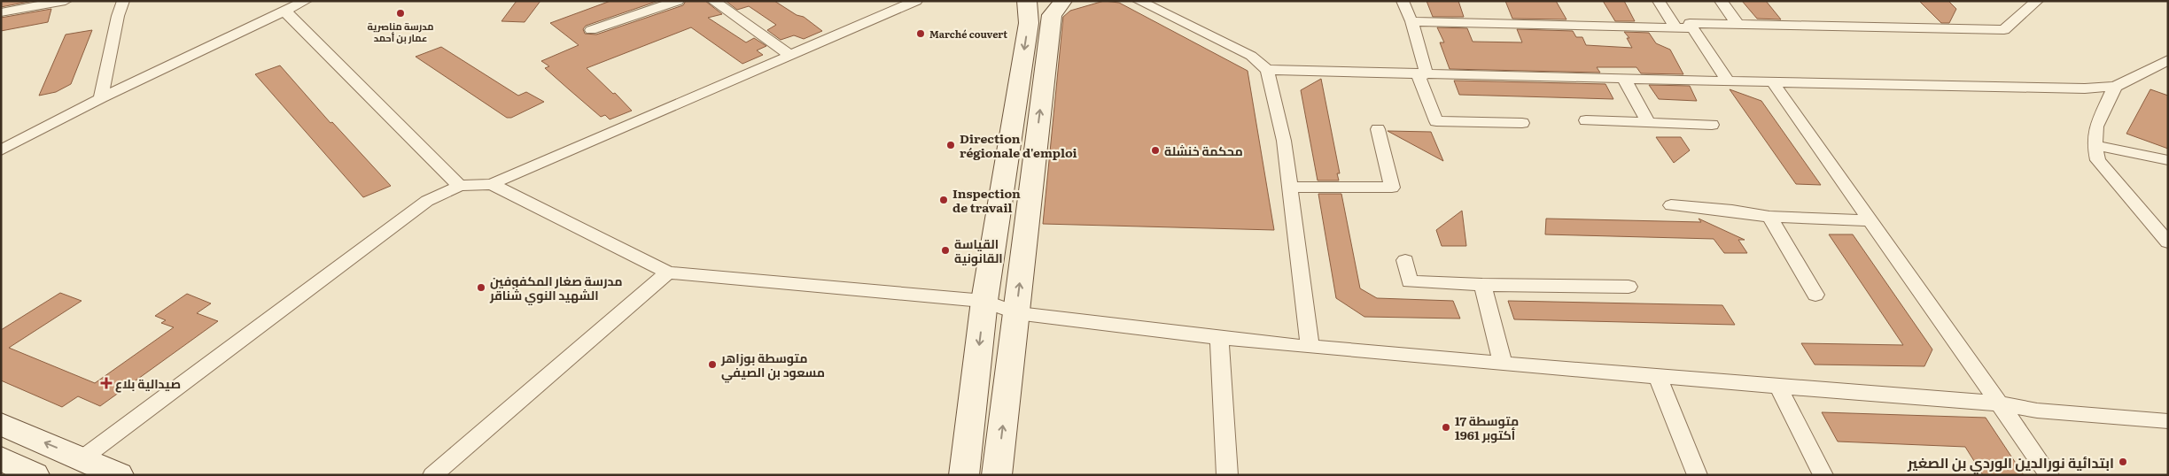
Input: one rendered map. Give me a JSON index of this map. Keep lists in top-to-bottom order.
{
  "places": {
    "other": [
      "مدرسة مناصرية عمار بن أحمد",
      "Marché couvert",
      "Direction régionale d'emploi",
      "محكمة خنشلة",
      "Inspection de travail",
      "القياسة القانونية",
      "مدرسة صغار المكفوفين الشهيد النوي شناقر",
      "متوسطة بوزاهر مسعود بن الصيفي",
      "متوسطة 17 أكتوبر 1961",
      "ابتدائية نورالدين الوردي بن الصغير"
    ],
    "health": ["صيدالية بلاع"]
  }
}
